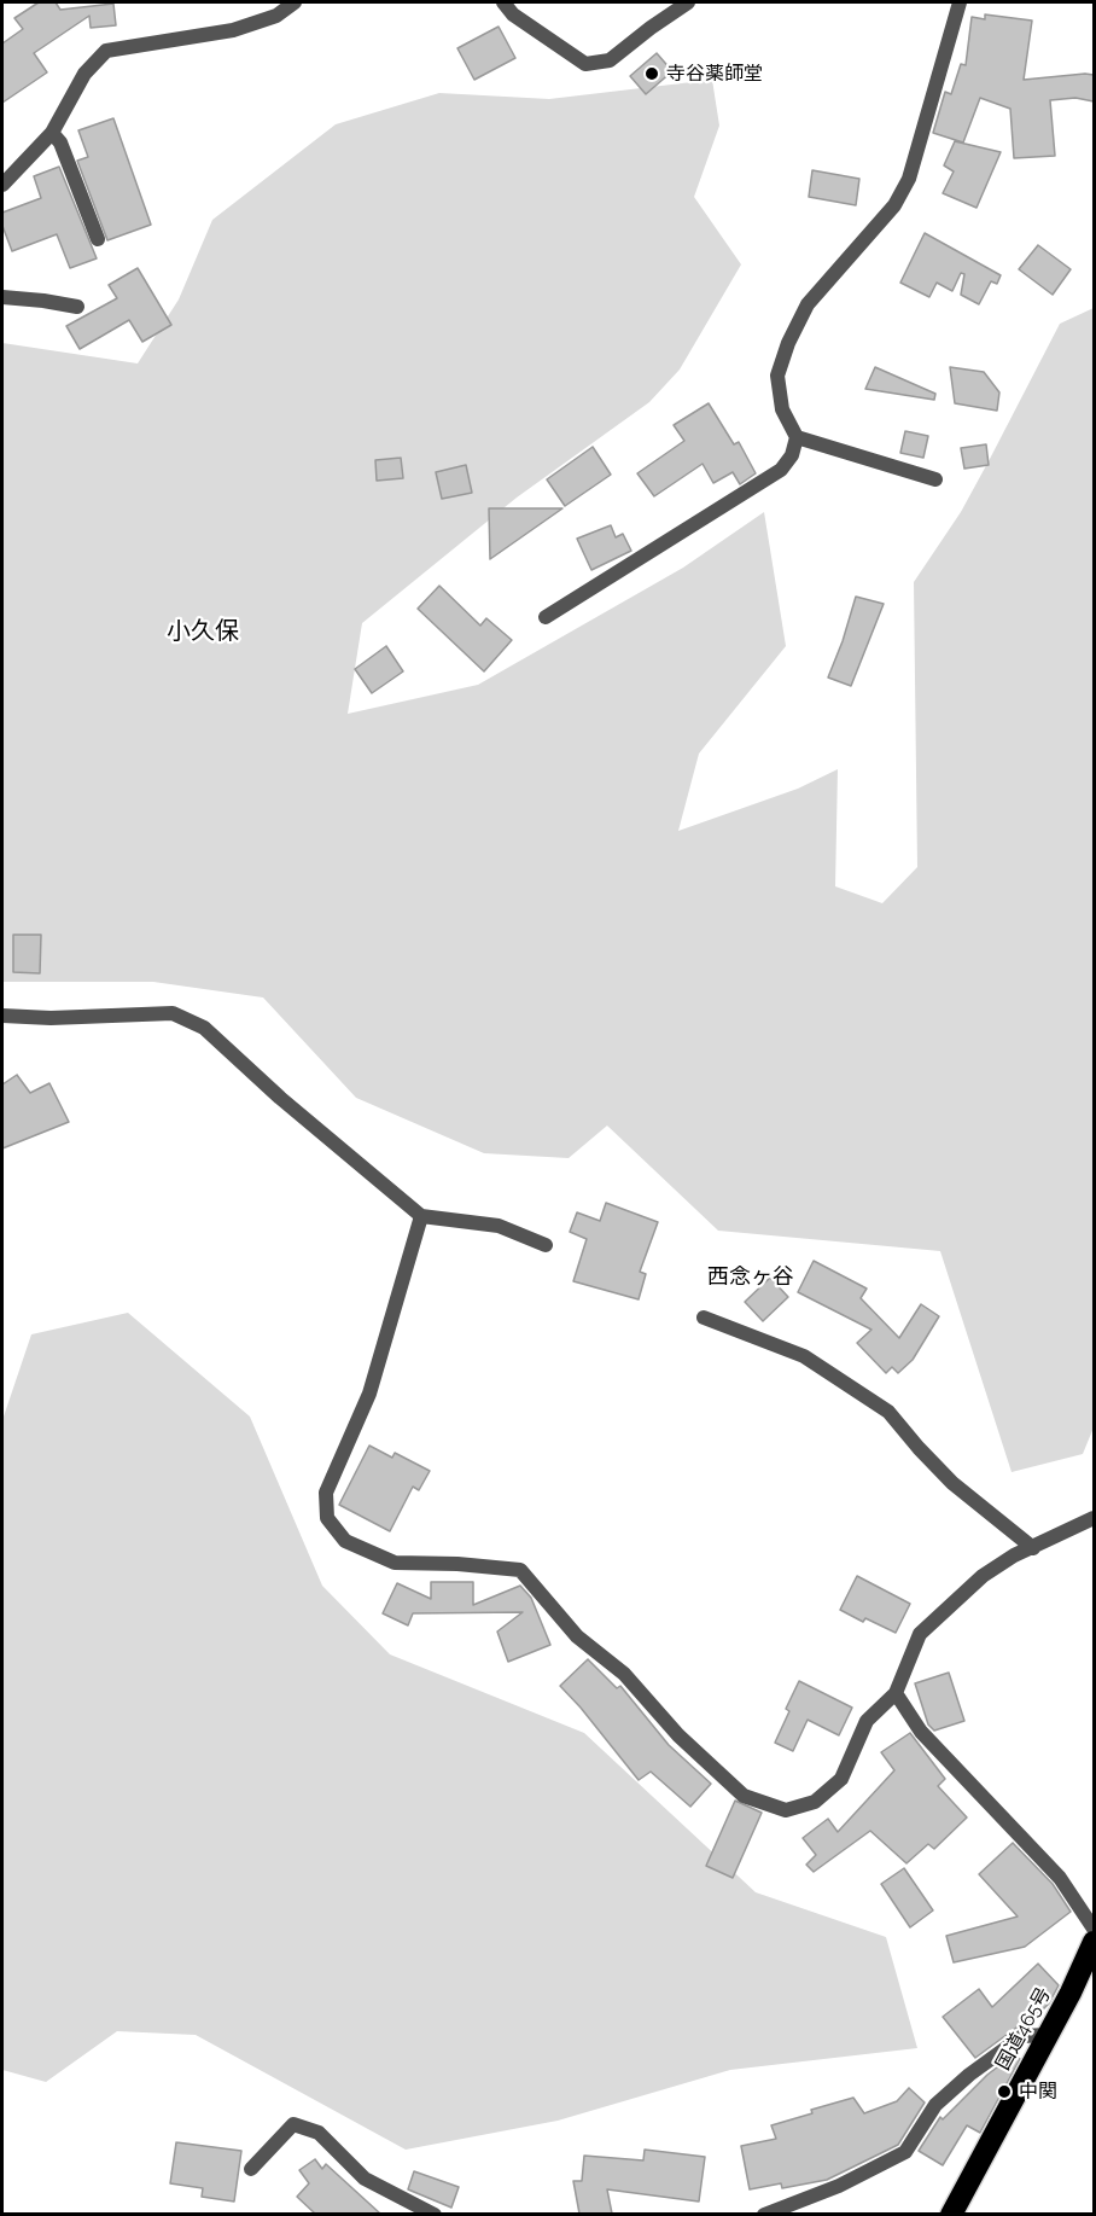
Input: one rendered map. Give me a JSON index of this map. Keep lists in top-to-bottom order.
{
  "streets": {
    "highway": ["国道465号"]
  },
  "districts": ["小久保", "西念ヶ谷"],
  "places": ["寺谷薬師堂", "中関"]
}
